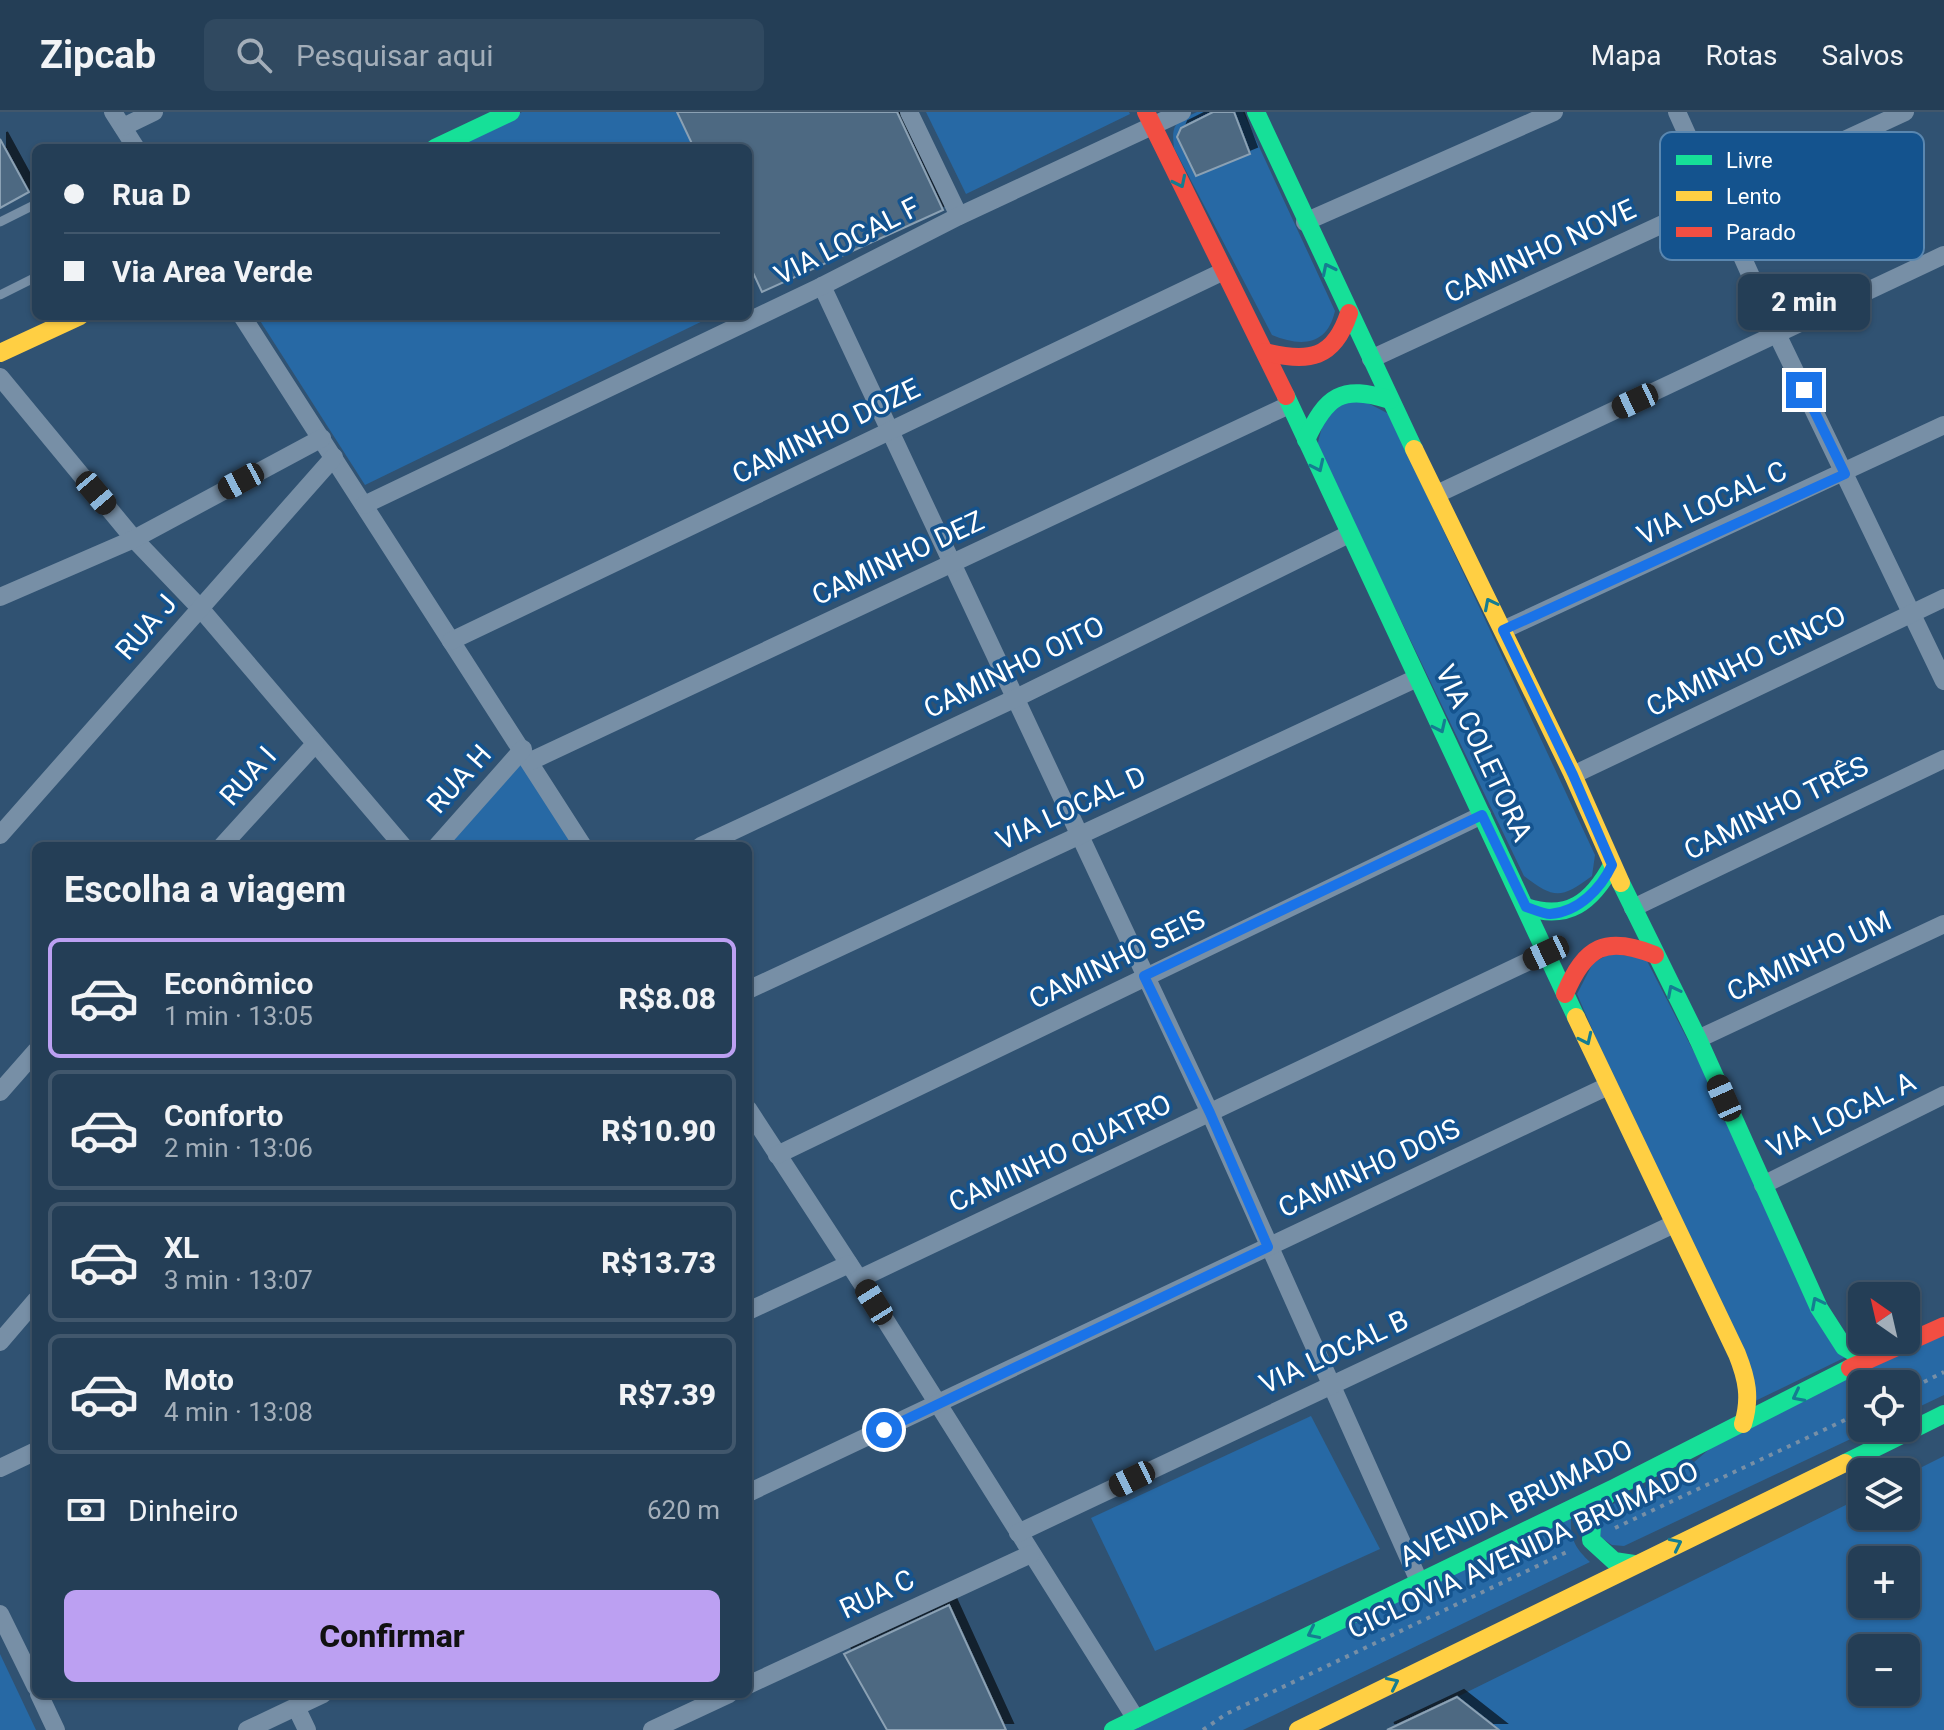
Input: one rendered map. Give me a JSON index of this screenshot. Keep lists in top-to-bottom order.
{
  "streets": {
    "street": [
      "VIA LOCAL F",
      "CAMINHO NOVE",
      "CAMINHO DOZE",
      "VIA LOCAL C",
      "CAMINHO DEZ",
      "RUA J",
      "CAMINHO CINCO",
      "CAMINHO OITO",
      "VIA COLETORA",
      "RUA I",
      "RUA H",
      "VIA LOCAL D",
      "CAMINHO TRÊS",
      "CAMINHO UM",
      "CAMINHO SEIS",
      "VIA LOCAL A",
      "CAMINHO QUATRO",
      "CAMINHO DOIS",
      "VIA LOCAL B",
      "AVENIDA BRUMADO",
      "RUA C"
    ],
    "path": ["CICLOVIA AVENIDA BRUMADO"]
  },
  "crossings": [
    ["VIA LOCAL F", "VIA COLETORA"],
    ["CAMINHO DOZE", "VIA COLETORA"],
    ["CAMINHO DEZ", "VIA COLETORA"],
    ["CAMINHO DEZ", "RUA H"],
    ["CAMINHO OITO", "VIA COLETORA"],
    ["VIA COLETORA", "VIA LOCAL D"],
    ["VIA COLETORA", "CAMINHO SEIS"],
    ["VIA COLETORA", "CAMINHO QUATRO"],
    ["VIA COLETORA", "CAMINHO DOIS"],
    ["VIA COLETORA", "VIA LOCAL B"],
    ["VIA COLETORA", "AVENIDA BRUMADO"]
  ],
  "legend": ["Livre", "Lento", "Parado"],
  "north": "top left",
  "page": {
    "header": "Zipcab",
    "search": "Pesquisar aqui",
    "nav": ["Mapa", "Rotas", "Salvos"],
    "banner": ["Rua D", "Via Area Verde"],
    "bubble": "2 min",
    "heading": "Escolha a viagem",
    "list": [
      {
        "name": "Econômico",
        "note": "1 min · 13:05",
        "value": "R$8.08"
      },
      {
        "name": "Conforto",
        "note": "2 min · 13:06",
        "value": "R$10.90"
      },
      {
        "name": "XL",
        "note": "3 min · 13:07",
        "value": "R$13.73"
      },
      {
        "name": "Moto",
        "note": "4 min · 13:08",
        "value": "R$7.39"
      }
    ],
    "map_buttons": ["+", "−"],
    "pay": ["Dinheiro", "620 m"],
    "buttons": "Confirmar"
  }
}
